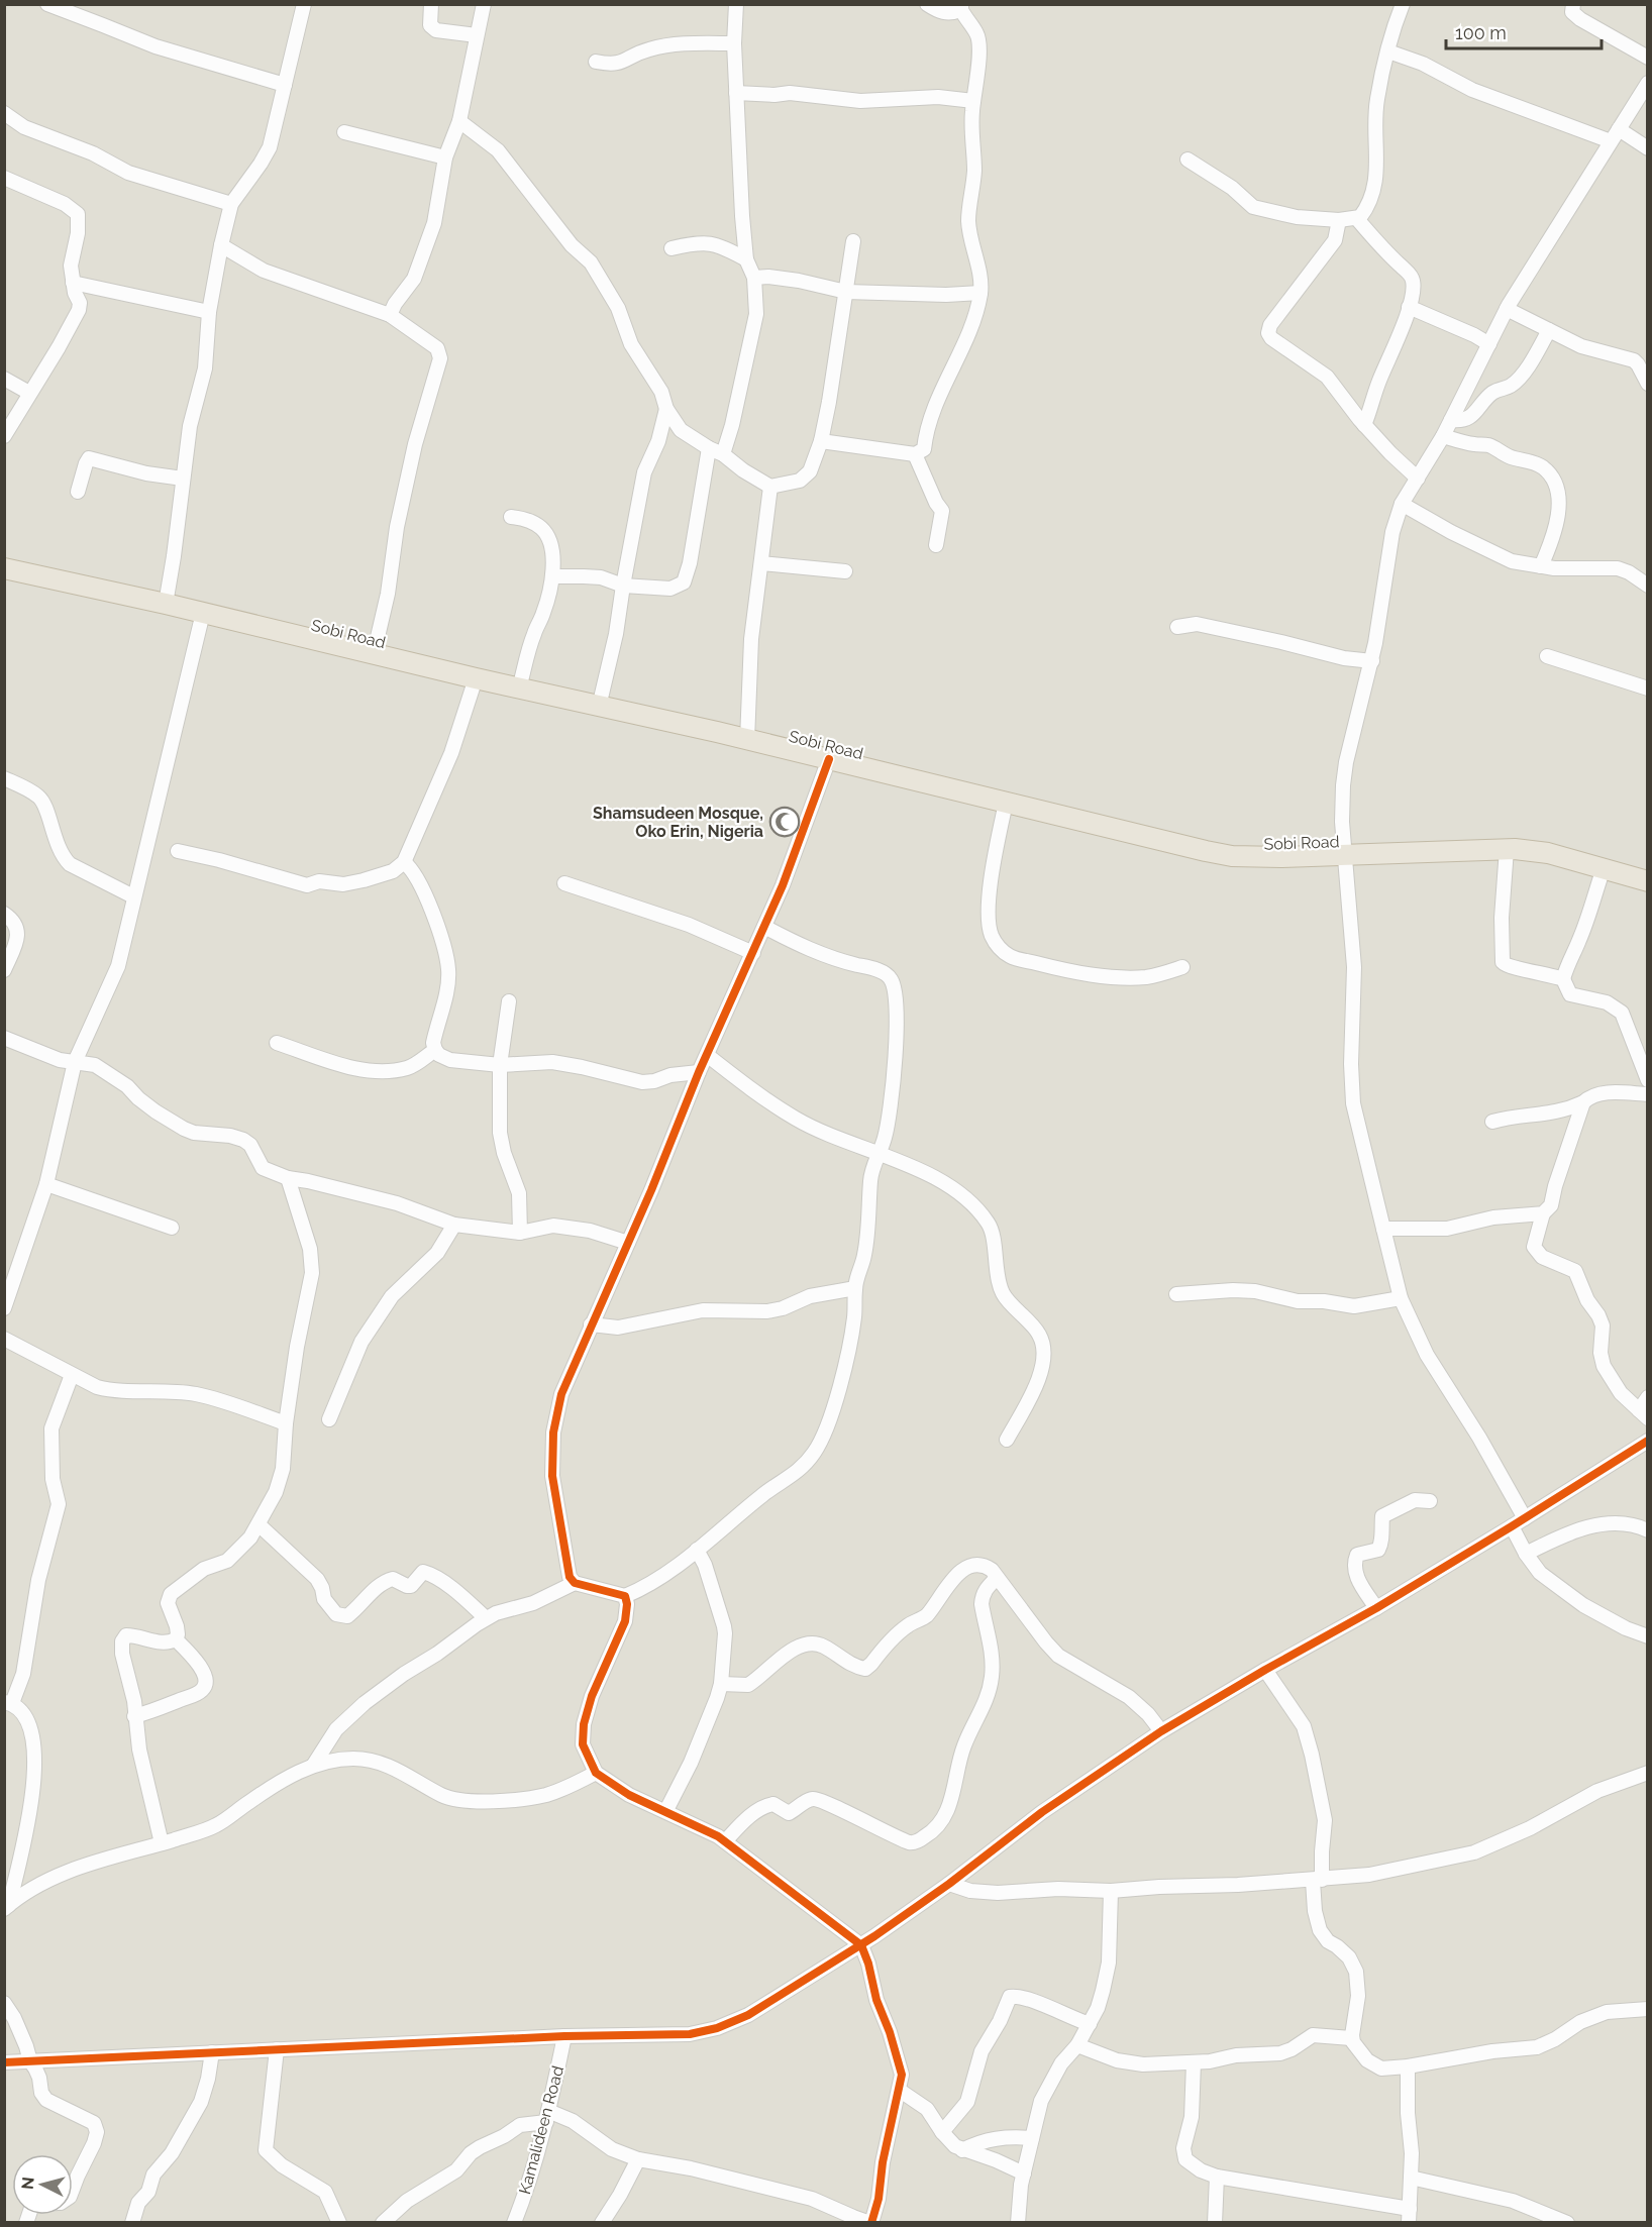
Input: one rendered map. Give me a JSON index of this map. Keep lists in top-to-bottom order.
{
  "streets": {
    "highway": ["Sobi Road"],
    "street": ["Kamalideen Road"]
  },
  "places": {
    "mosque": ["Shamsudeen Mosque, Oko Erin, Nigeria"]
  },
  "scale_bar": "100 m",
  "north": "left"
}
